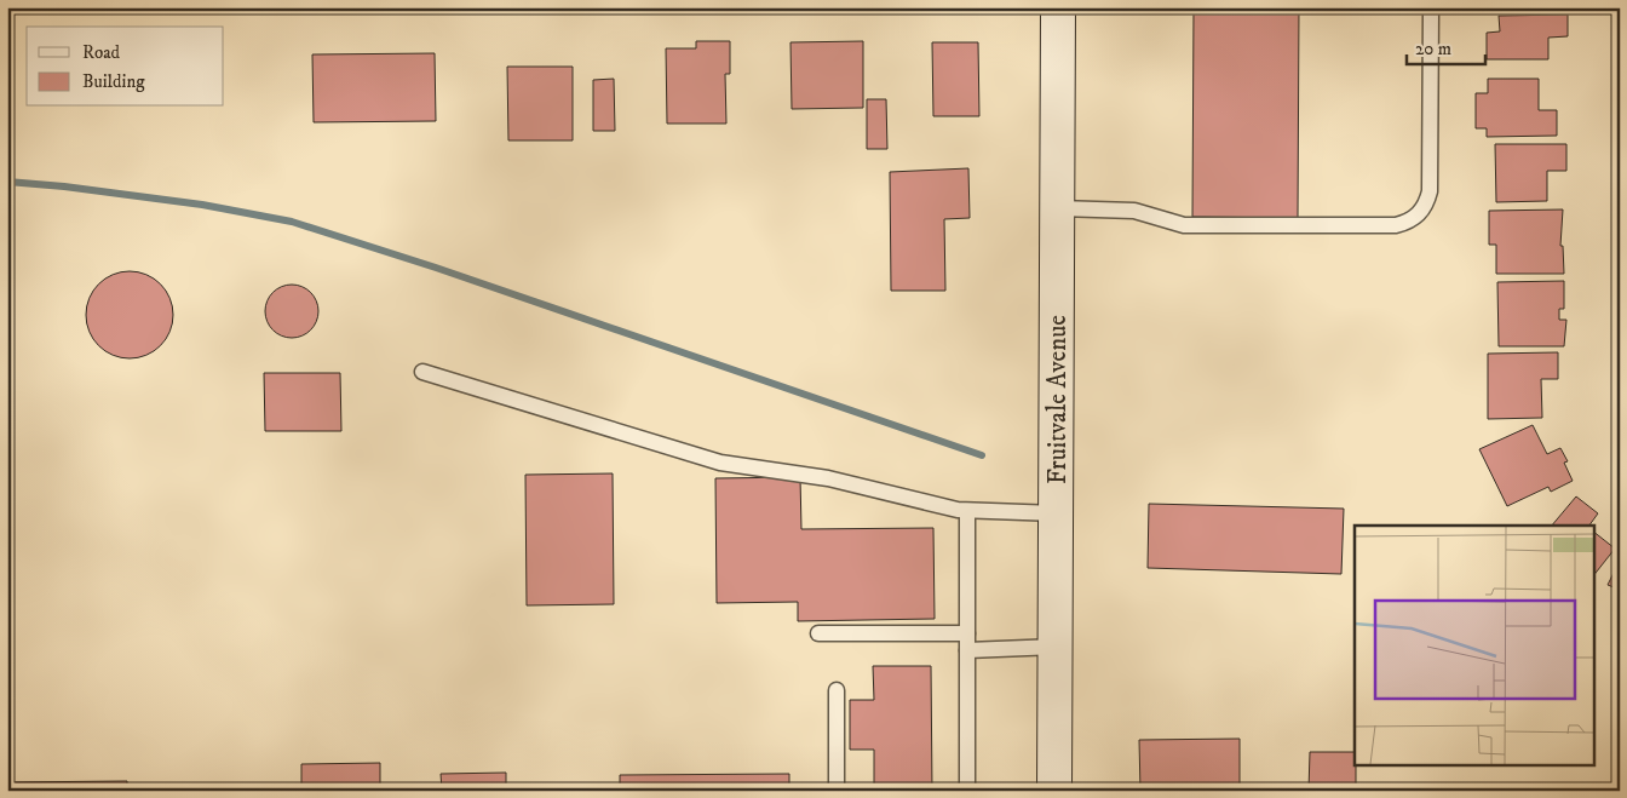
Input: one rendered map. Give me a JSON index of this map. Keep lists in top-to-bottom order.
{
  "streets": {
    "main road": ["Fruitvale Avenue"]
  },
  "legend": ["Road", "Building"],
  "scale_bar": "20 m"
}
